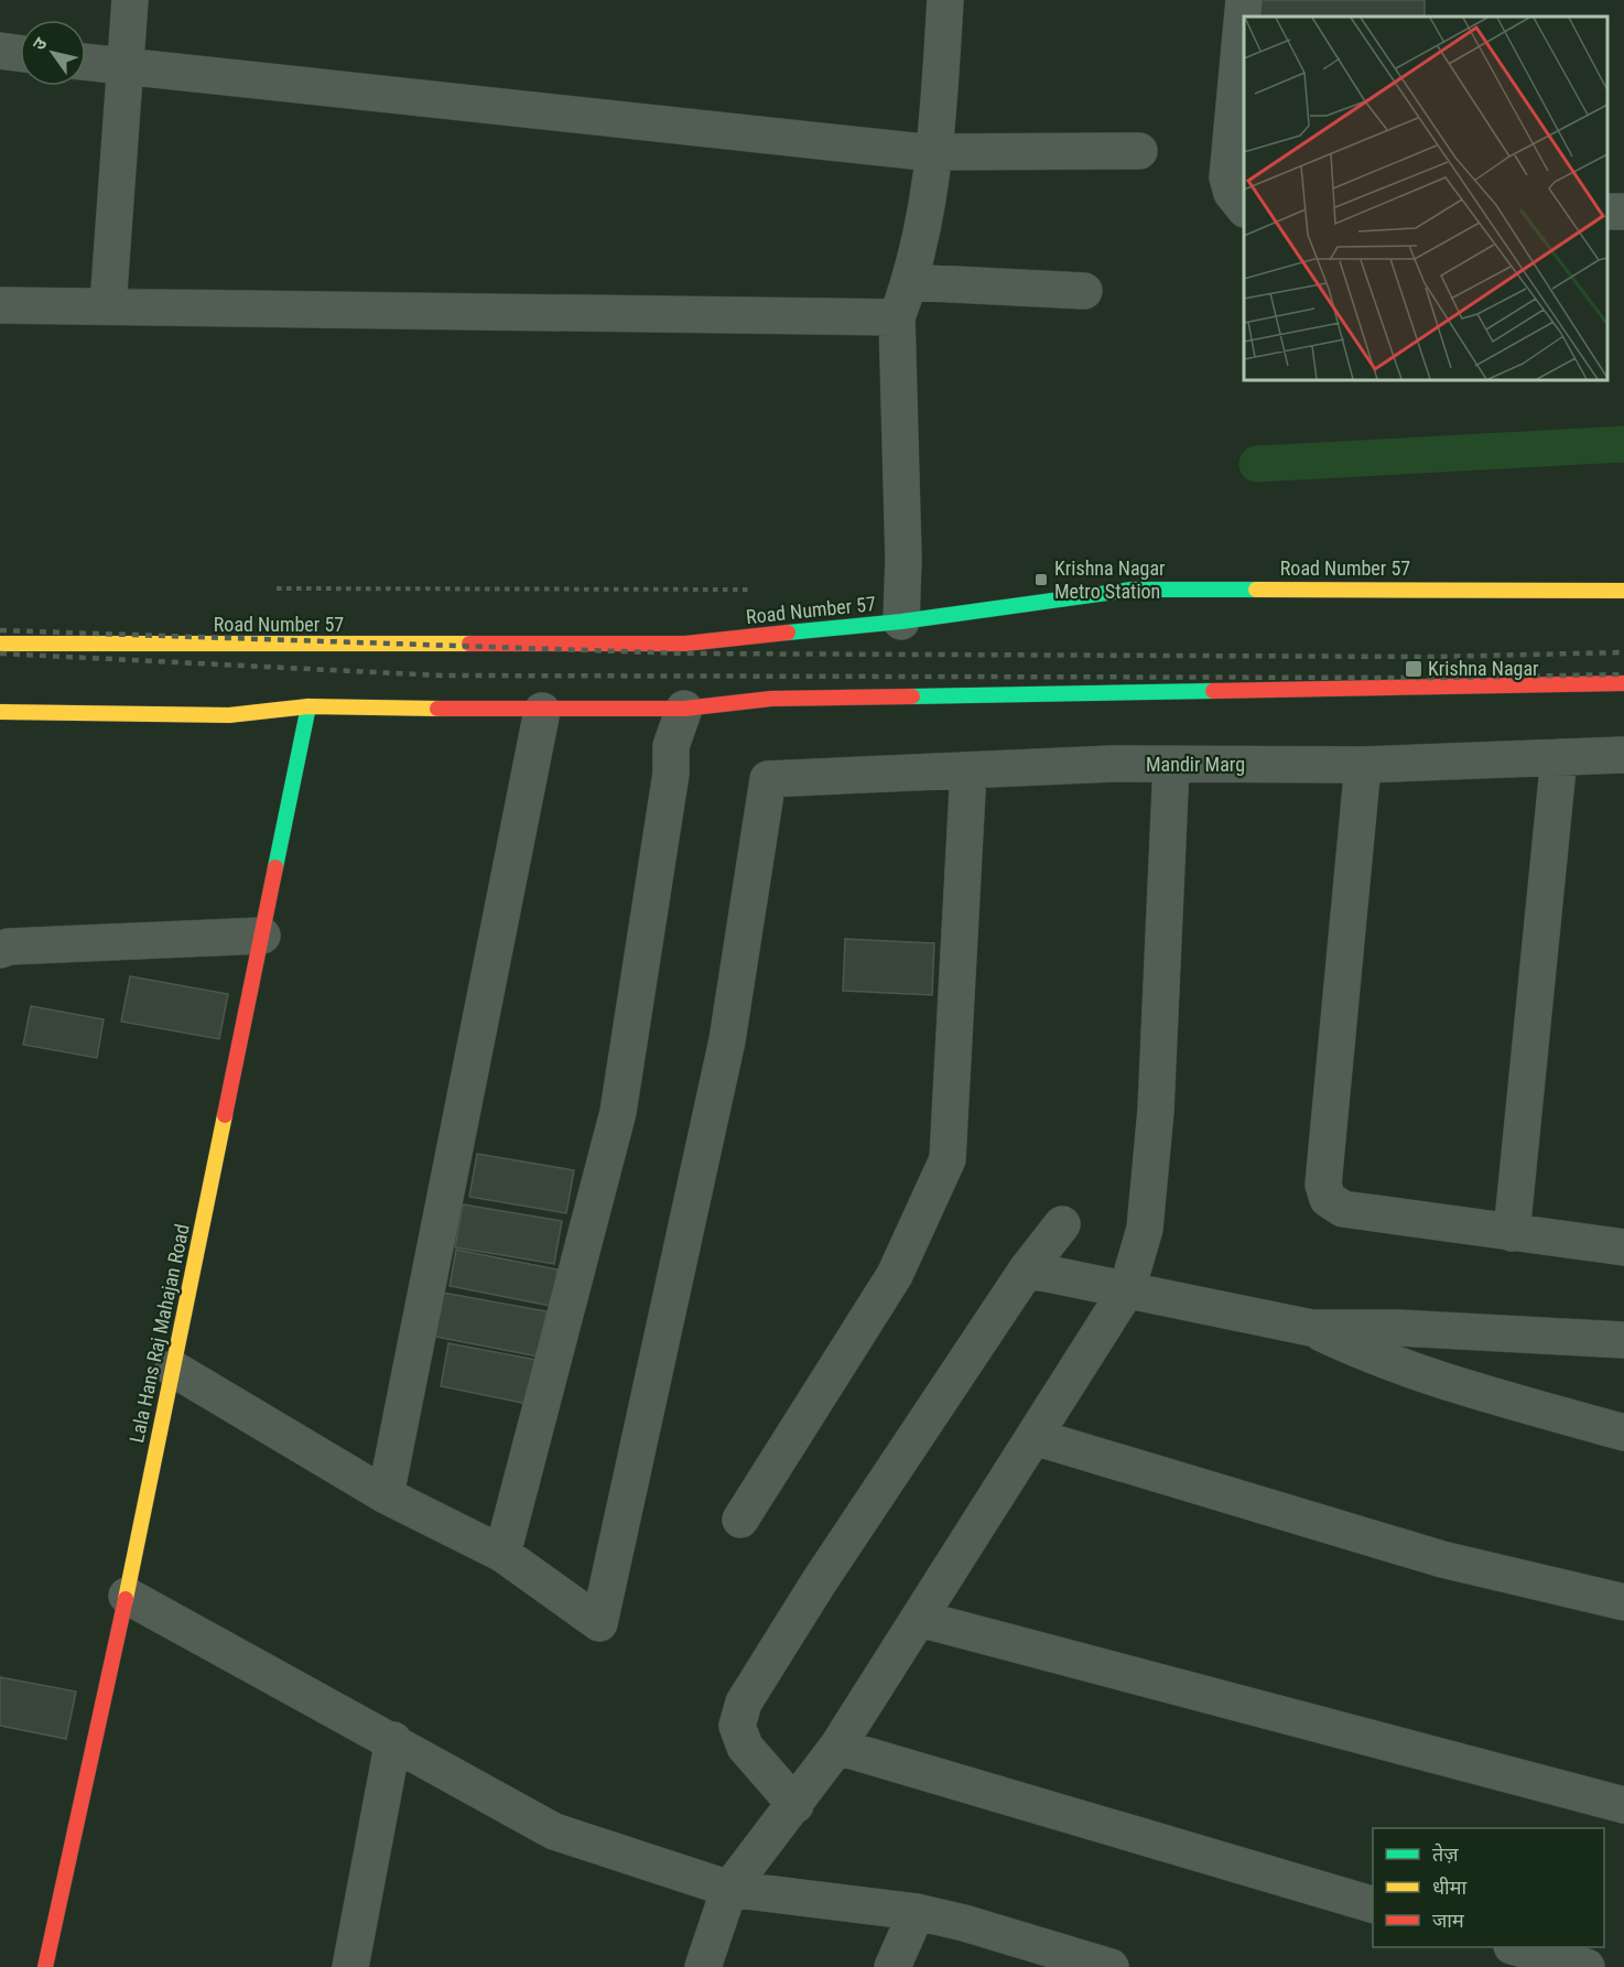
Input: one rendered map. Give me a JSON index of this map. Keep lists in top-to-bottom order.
{
  "streets": {
    "main road": ["Road Number 57", "Lala Hans Raj Mahajan Road"],
    "street": ["Mandir Marg"]
  },
  "places": {
    "transit": ["Krishna Nagar Metro Station", "Krishna Nagar"]
  },
  "legend": ["तेज़", "धीमा", "जाम"],
  "north": "top left"
}
